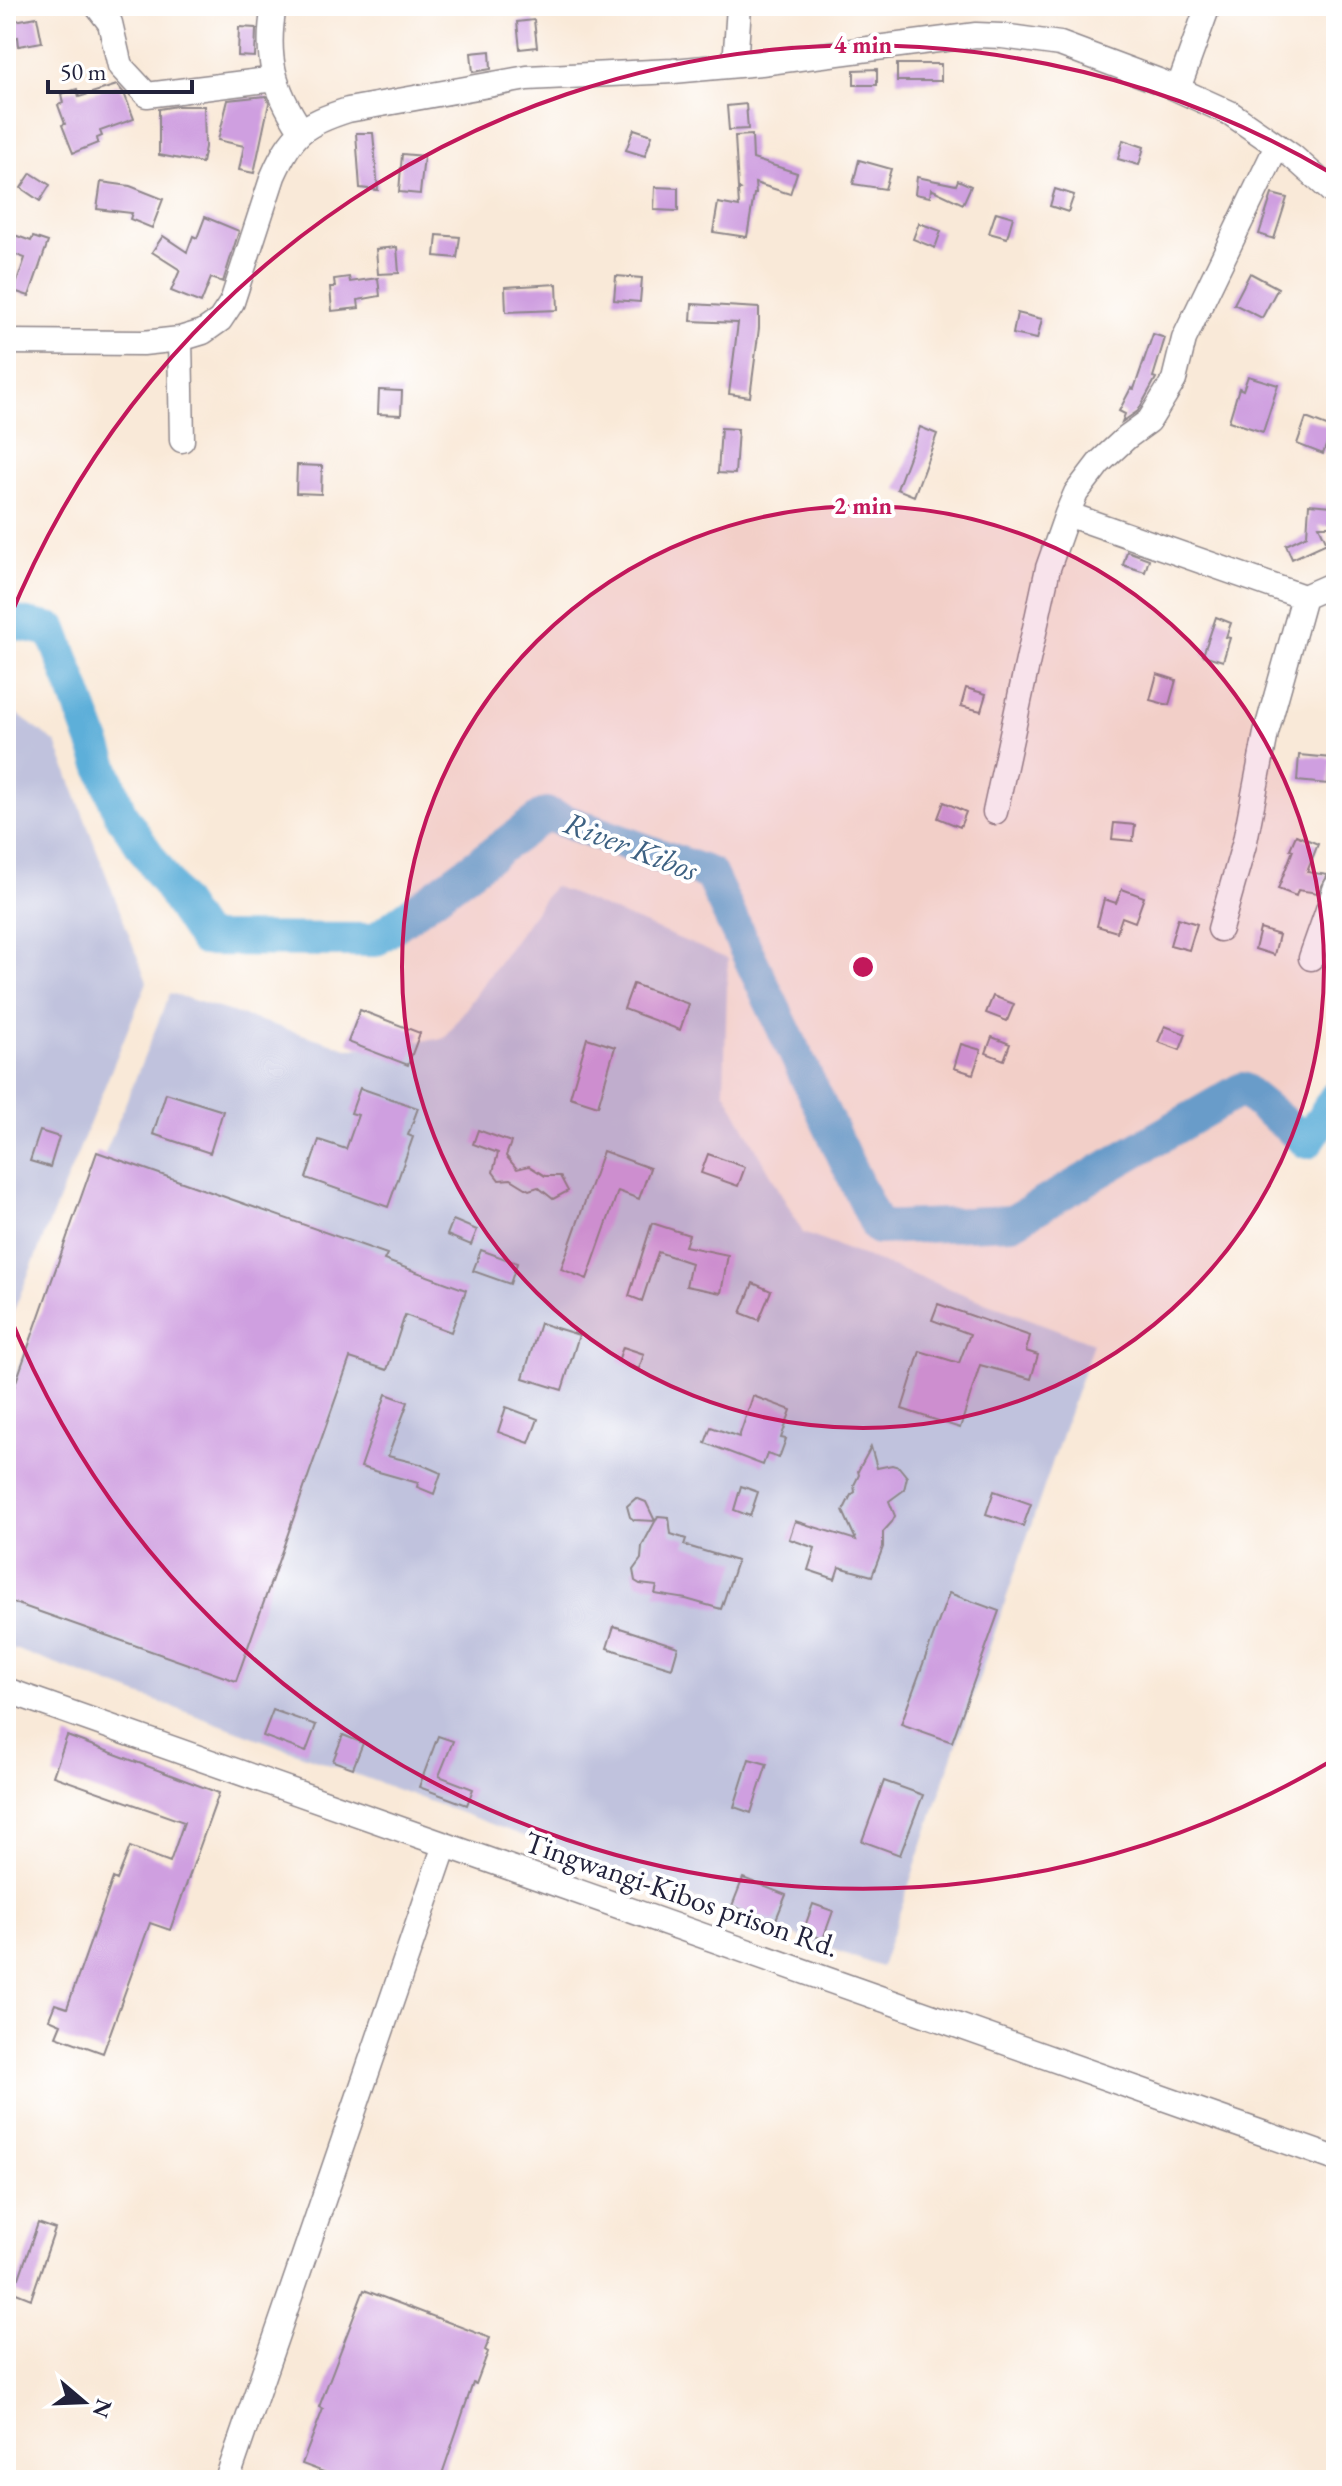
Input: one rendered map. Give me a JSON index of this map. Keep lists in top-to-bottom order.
{
  "streets": {
    "street": ["Tingwangi-Kibos prison Rd."]
  },
  "water": ["River Kibos"],
  "scale_bar": "50 m",
  "north": "right",
  "rings": ["4 min", "2 min"]
}
